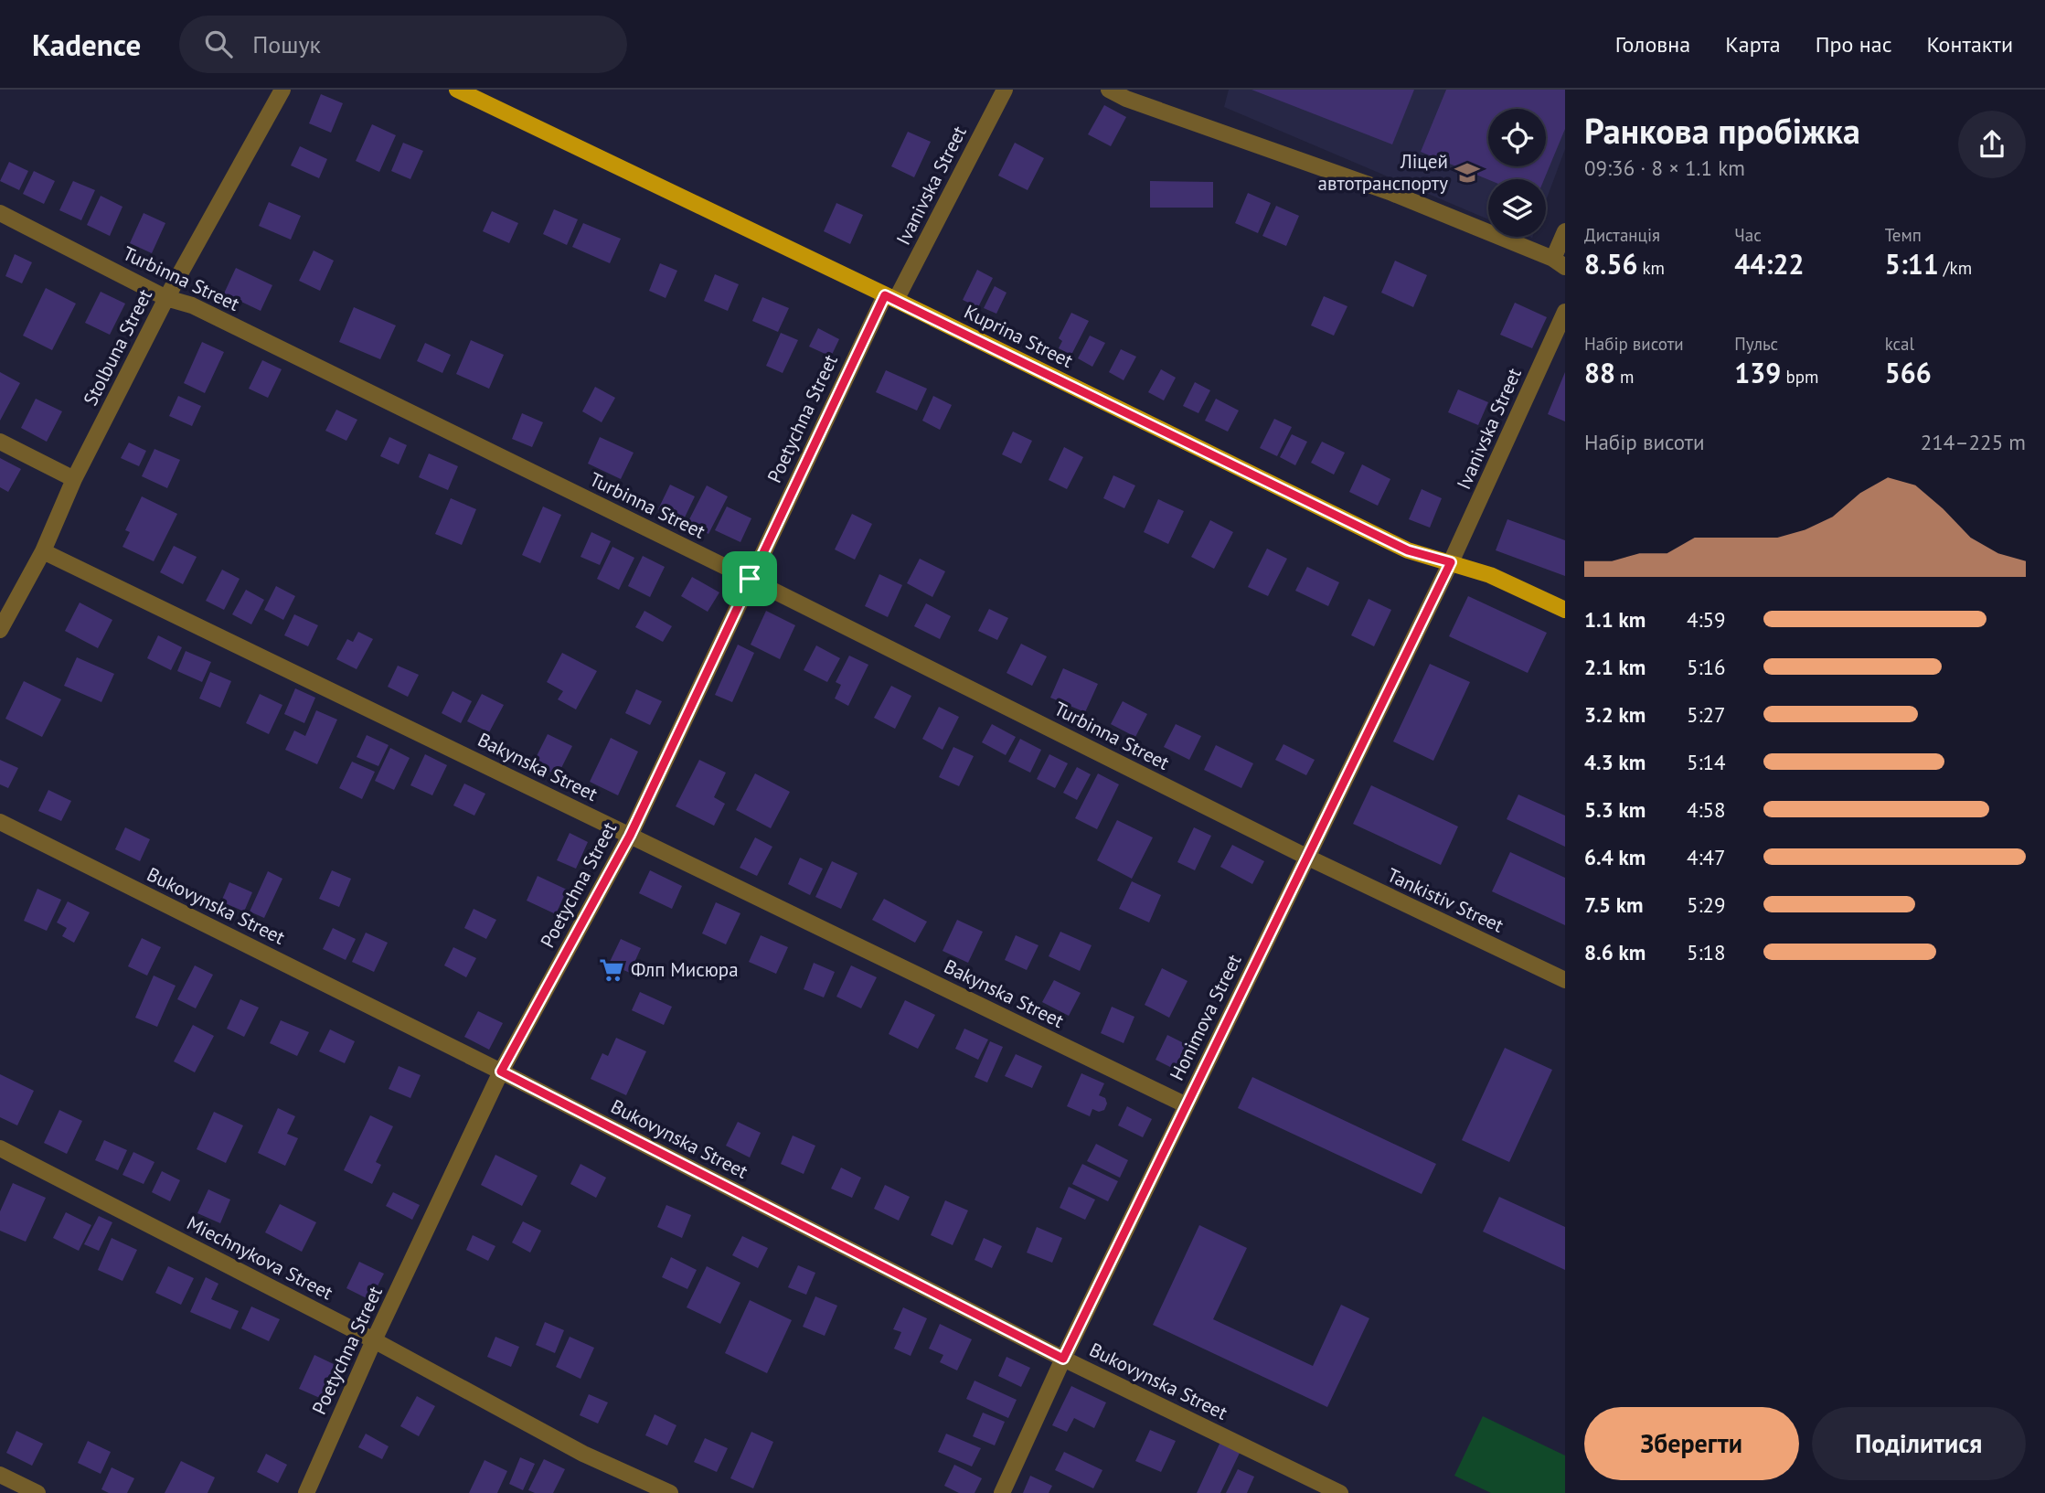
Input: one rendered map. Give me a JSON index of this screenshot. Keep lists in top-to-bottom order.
{
  "streets": {
    "main road": ["Kuprina Street"],
    "street": [
      "Ivanivska Street",
      "Turbinna Street",
      "Stolbuna Street",
      "Poetychna Street",
      "Bakynska Street",
      "Tankistiv Street",
      "Bukovynska Street",
      "Honimova Street",
      "Miechnykova Street"
    ]
  },
  "crossings": [
    ["Ivanivska Street", "Kuprina Street"],
    ["Ivanivska Street", "Poetychna Street"],
    ["Ivanivska Street", "Honimova Street"],
    ["Turbinna Street", "Stolbuna Street"],
    ["Turbinna Street", "Poetychna Street"],
    ["Turbinna Street", "Tankistiv Street"],
    ["Turbinna Street", "Honimova Street"],
    ["Kuprina Street", "Poetychna Street"],
    ["Kuprina Street", "Honimova Street"],
    ["Stolbuna Street", "Bakynska Street"],
    ["Poetychna Street", "Bakynska Street"],
    ["Poetychna Street", "Bukovynska Street"],
    ["Poetychna Street", "Miechnykova Street"],
    ["Bakynska Street", "Honimova Street"],
    ["Tankistiv Street", "Honimova Street"],
    ["Bukovynska Street", "Honimova Street"]
  ],
  "places": {
    "school or university": ["Ліцей автотранспорту"],
    "supermarket": ["Флп Мисюра"]
  },
  "page": {
    "header": "Kadence",
    "search": "Пошук",
    "nav": [
      "Головна",
      "Карта",
      "Про нас",
      "Контакти"
    ],
    "heading": ["Ранкова пробіжка", "09:36 · 8 × 1.1 km"],
    "stats": [
      ["Дистанція", "8.56 km"],
      ["Час", "44:22"],
      ["Темп", "5:11 /km"],
      ["Набір висоти", "88 m"],
      ["Пульс", "139 bpm"],
      ["kcal", "566"]
    ],
    "chart": ["Набір висоти", "214–225 m"],
    "list": [
      {
        "name": "1.1 km",
        "note": "4:59"
      },
      {
        "name": "2.1 km",
        "note": "5:16"
      },
      {
        "name": "3.2 km",
        "note": "5:27"
      },
      {
        "name": "4.3 km",
        "note": "5:14"
      },
      {
        "name": "5.3 km",
        "note": "4:58"
      },
      {
        "name": "6.4 km",
        "note": "4:47"
      },
      {
        "name": "7.5 km",
        "note": "5:29"
      },
      {
        "name": "8.6 km",
        "note": "5:18"
      }
    ],
    "buttons": ["Зберегти", "Поділитися"]
  }
}
